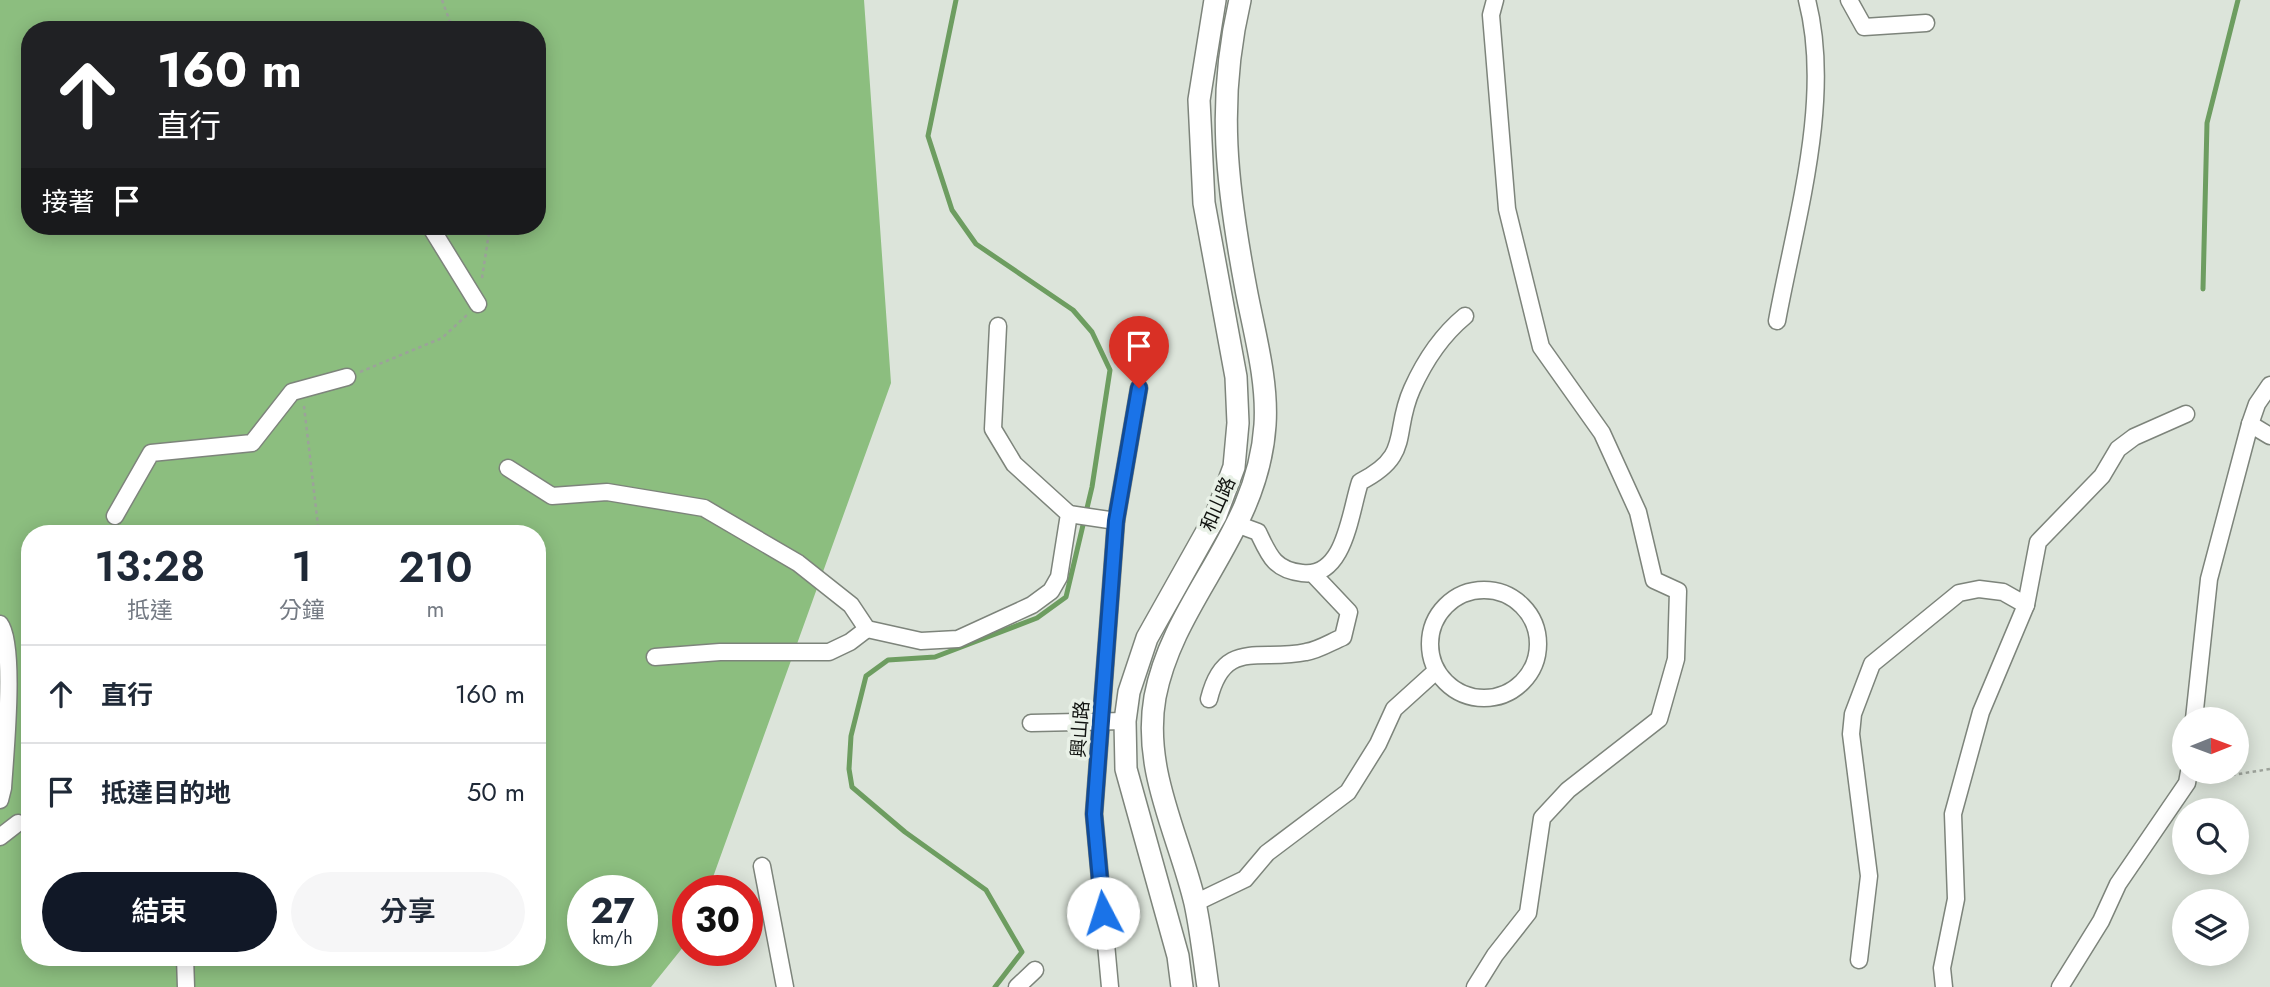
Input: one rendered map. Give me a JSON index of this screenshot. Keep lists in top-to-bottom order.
{
  "streets": {
    "main road": ["和山路"],
    "street": ["興山路"]
  },
  "north": "right",
  "page": {
    "turn": ["160 m", "直行"],
    "then": "接著",
    "eta": [
      "13:28",
      "抵達",
      "1",
      "分鐘",
      "210",
      "m"
    ],
    "list": [
      {
        "name": "直行",
        "value": "160 m"
      },
      {
        "name": "抵達目的地",
        "value": "50 m"
      }
    ],
    "buttons": ["結束", "分享"],
    "speed": "27 km/h",
    "limit": "30"
  }
}
